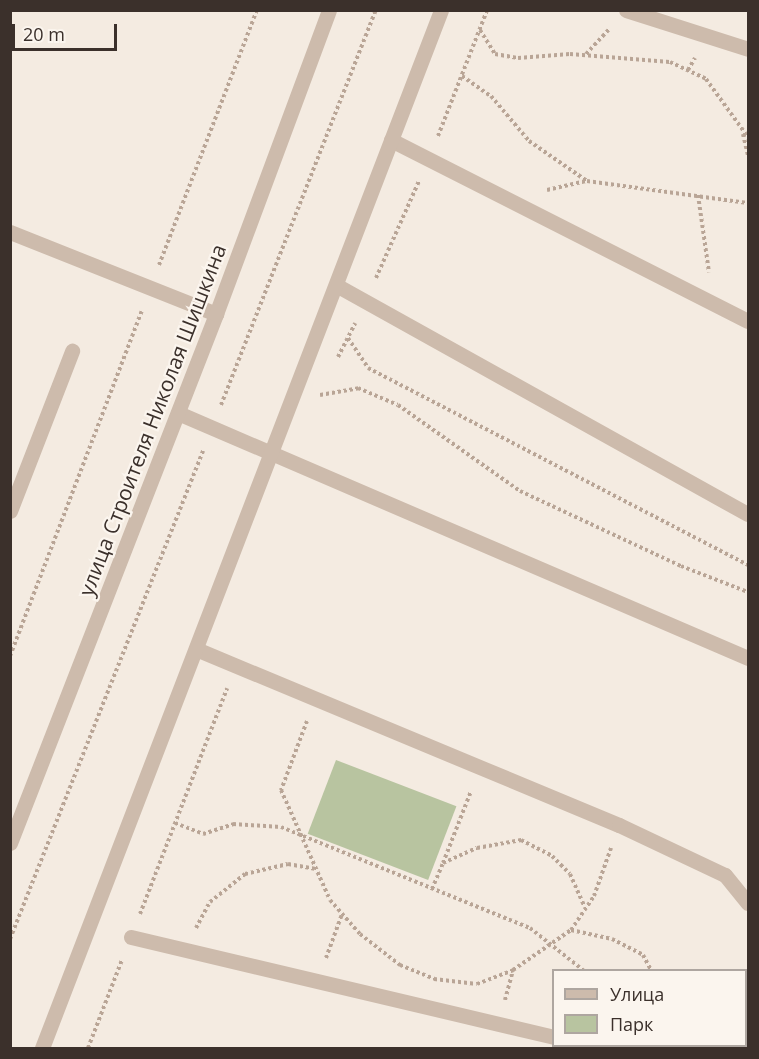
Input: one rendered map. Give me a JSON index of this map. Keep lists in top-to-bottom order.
{
  "streets": {
    "street": ["улица Строителя Николая Шишкина"]
  },
  "legend": ["Улица", "Парк"],
  "scale_bar": "20 m"
}
